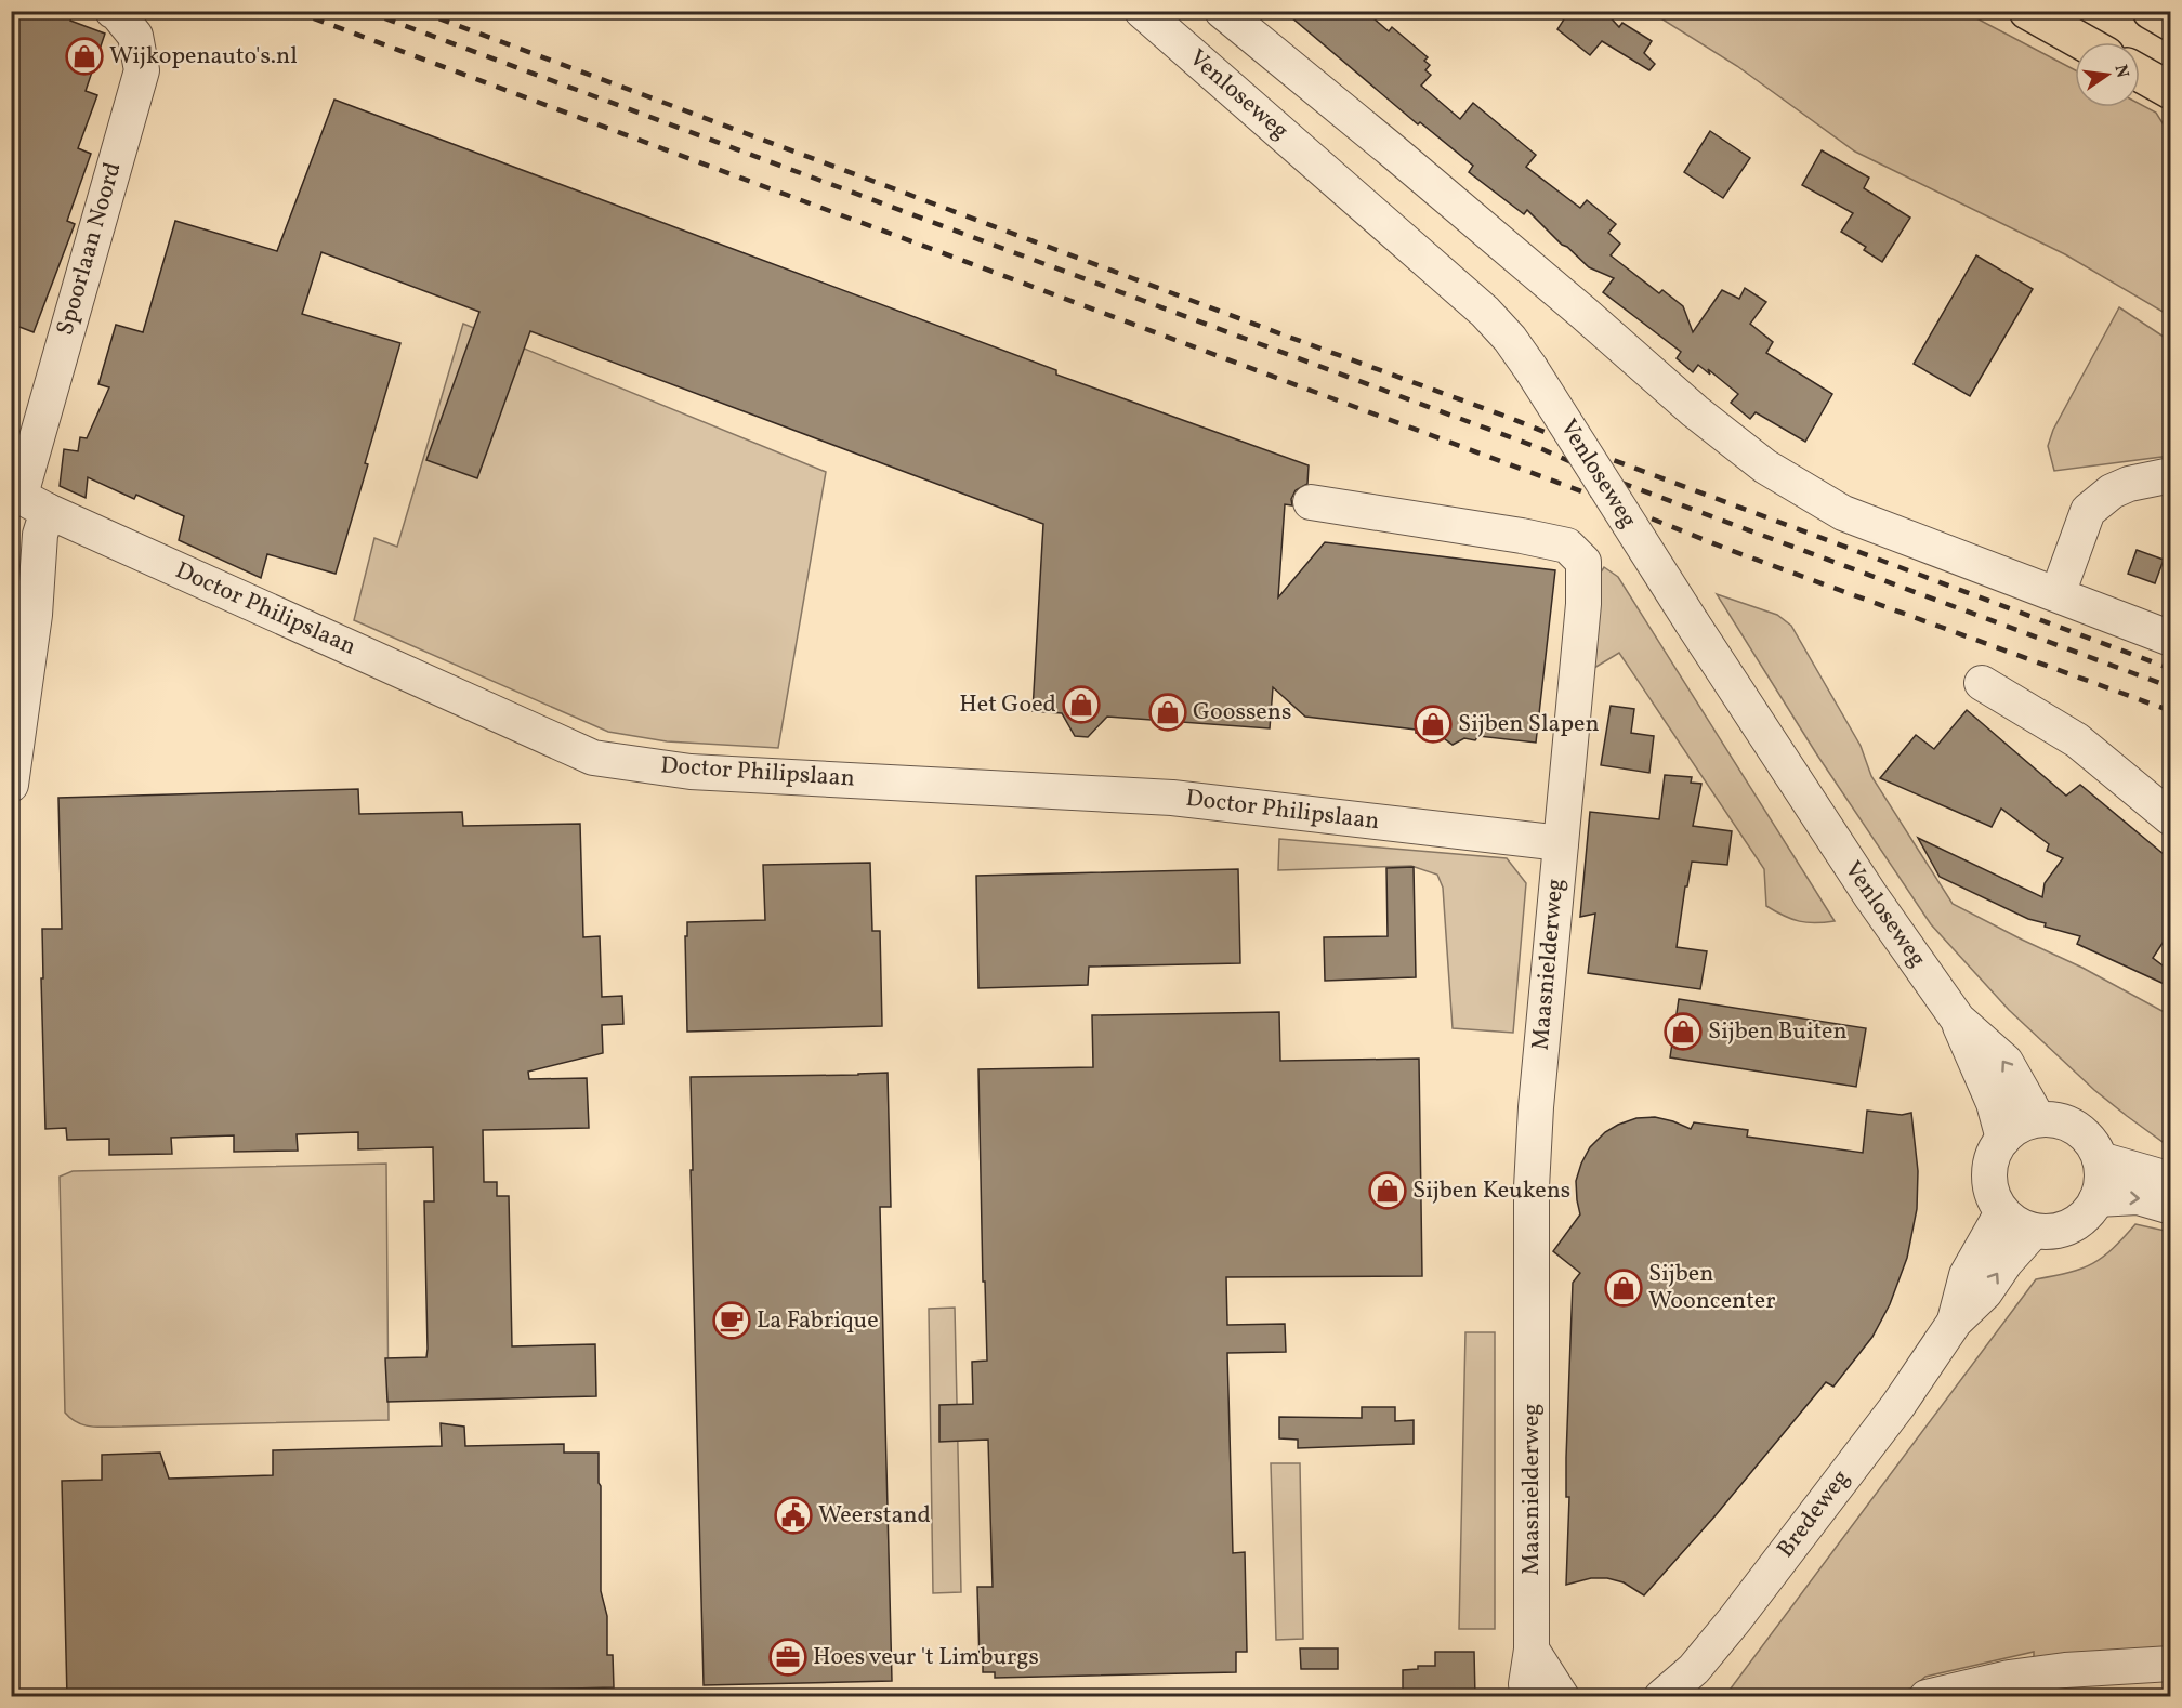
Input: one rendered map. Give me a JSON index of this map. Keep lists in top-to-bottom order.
{
  "streets": {
    "street": [
      "Venloseweg",
      "Spoorlaan Noord",
      "Doctor Philipslaan",
      "Maasnielderweg",
      "Bredeweg"
    ]
  },
  "crossings": [
    ["Venloseweg", "Bredeweg"],
    ["Spoorlaan Noord", "Doctor Philipslaan"],
    ["Doctor Philipslaan", "Maasnielderweg"]
  ],
  "places": {
    "shop": [
      "Wijkopenauto's.nl",
      "Het Goed",
      "Goossens",
      "Sijben Slapen",
      "Sijben Buiten",
      "Sijben Keukens",
      "Sijben Wooncenter"
    ],
    "cafe": ["La Fabrique"],
    "public building": ["Weerstand"],
    "office": ["Hoes veur 't Limburgs"]
  },
  "north": "right"
}
